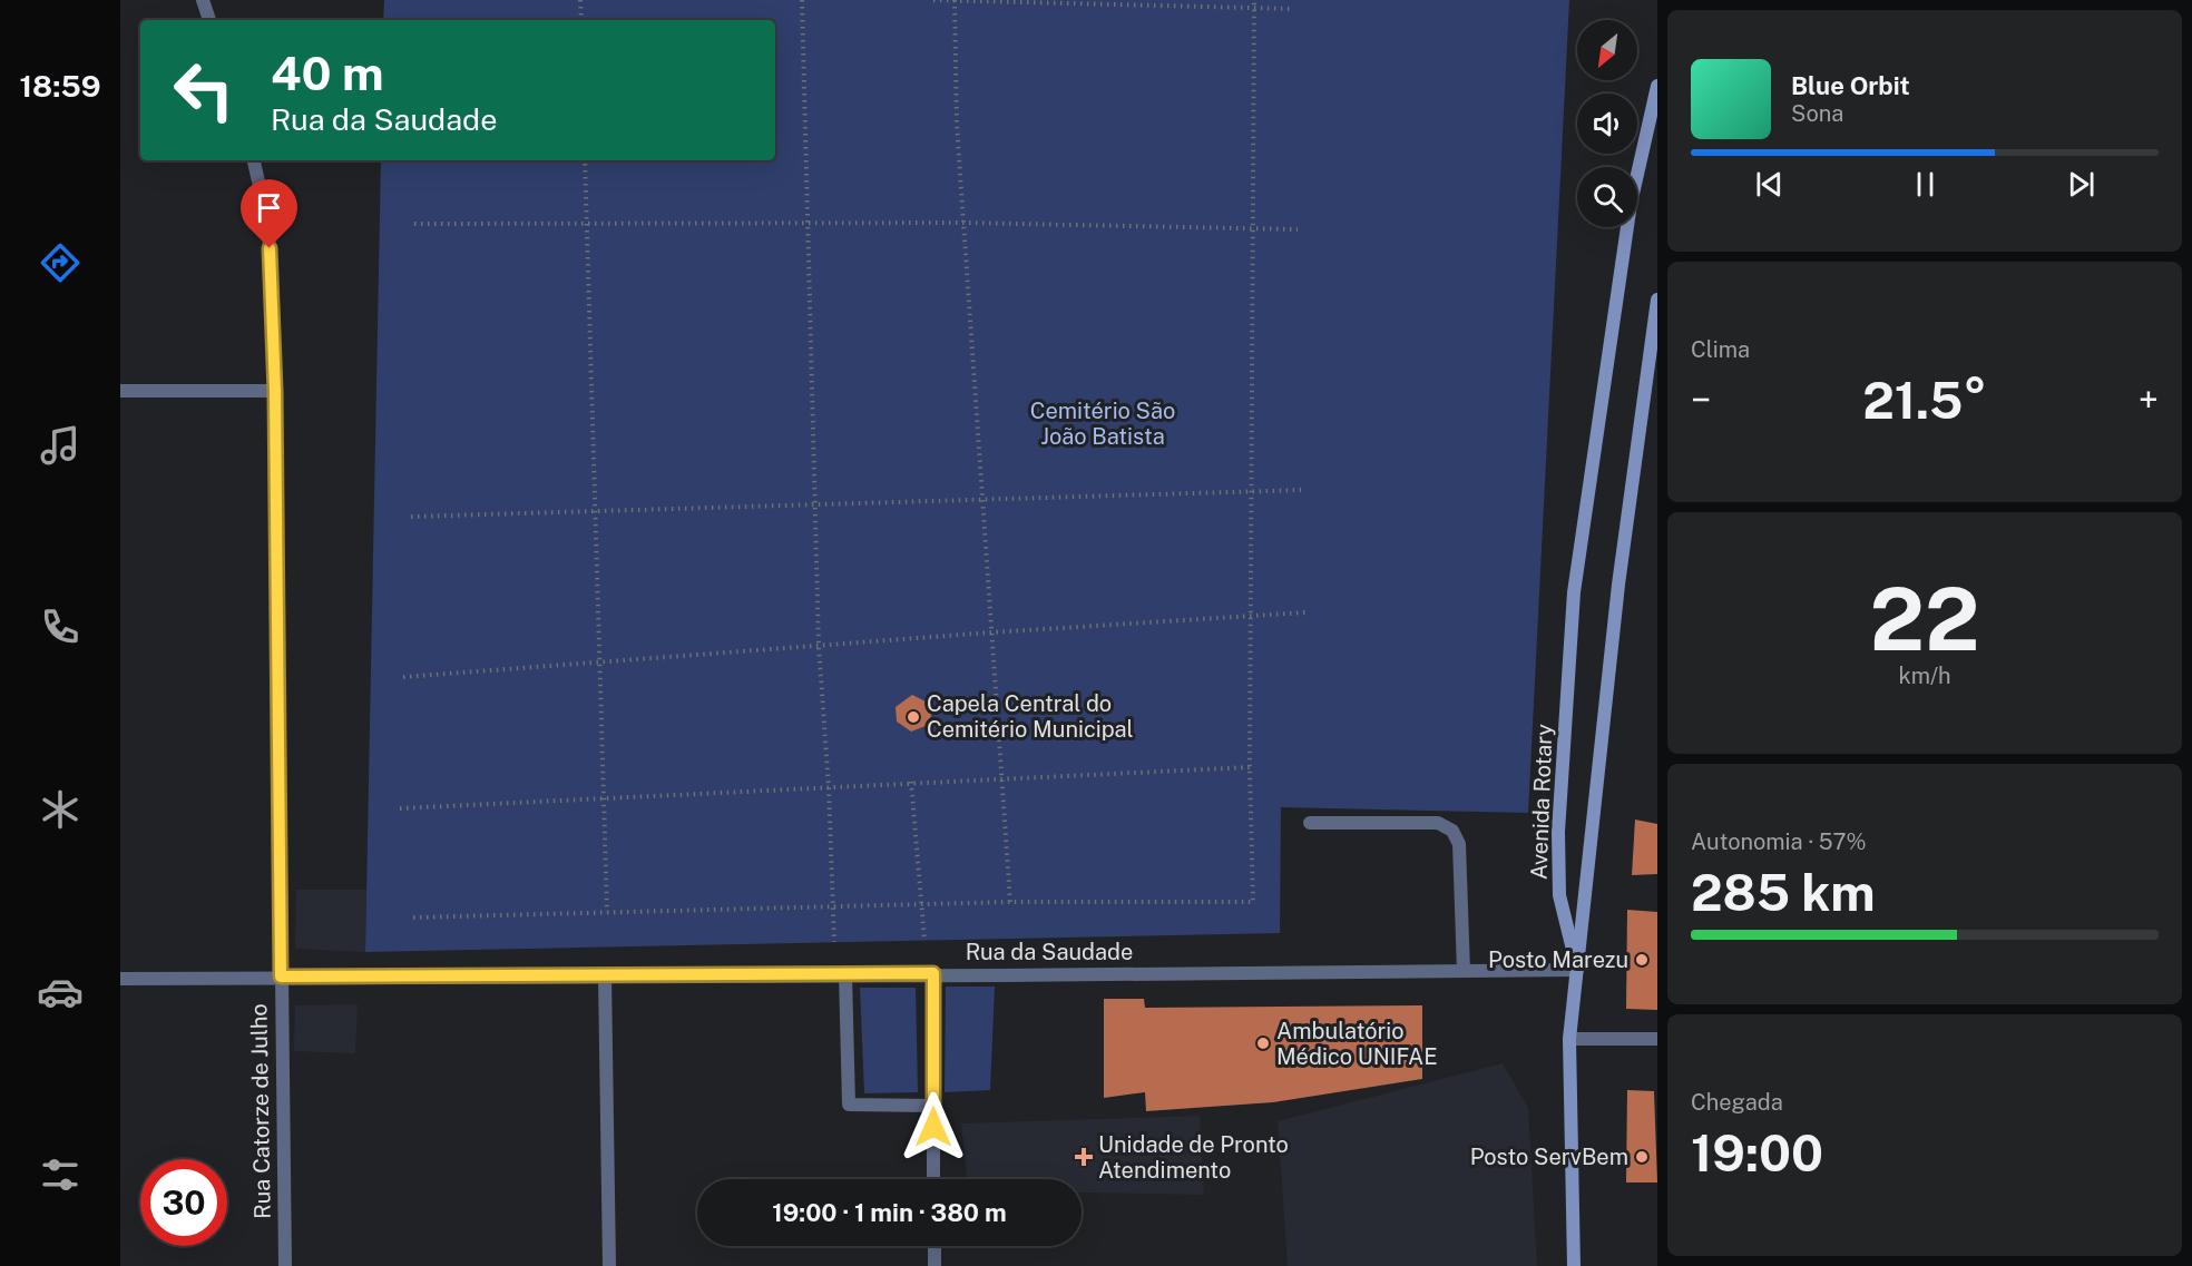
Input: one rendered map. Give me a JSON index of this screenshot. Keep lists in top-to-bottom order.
{
  "streets": {
    "main road": ["Avenida Rotary"],
    "street": ["Rua da Saudade", "Rua Catorze de Julho"]
  },
  "crossings": [
    ["Avenida Rotary", "Rua da Saudade"],
    ["Rua da Saudade", "Rua Catorze de Julho"]
  ],
  "parks": ["Cemitério São João Batista"],
  "places": {
    "other": [
      "Capela Central do Cemitério Municipal",
      "Posto Marezu",
      "Ambulatório Médico UNIFAE",
      "Posto ServBem"
    ],
    "health": ["Unidade de Pronto Atendimento"]
  },
  "north": "bottom left",
  "page": {
    "tabs": "18:59",
    "turn": ["40 m", "Rua da Saudade"],
    "song": ["Blue Orbit", "Sona"],
    "tile": [
      "Clima",
      ["22", "km/h"],
      ["Autonomia · 57%", "285 km"],
      ["Chegada", "19:00"]
    ],
    "heat": ["−", "21.5°", "+"],
    "limit": "30",
    "trip": "19:00 · 1 min · 380 m"
  }
}
